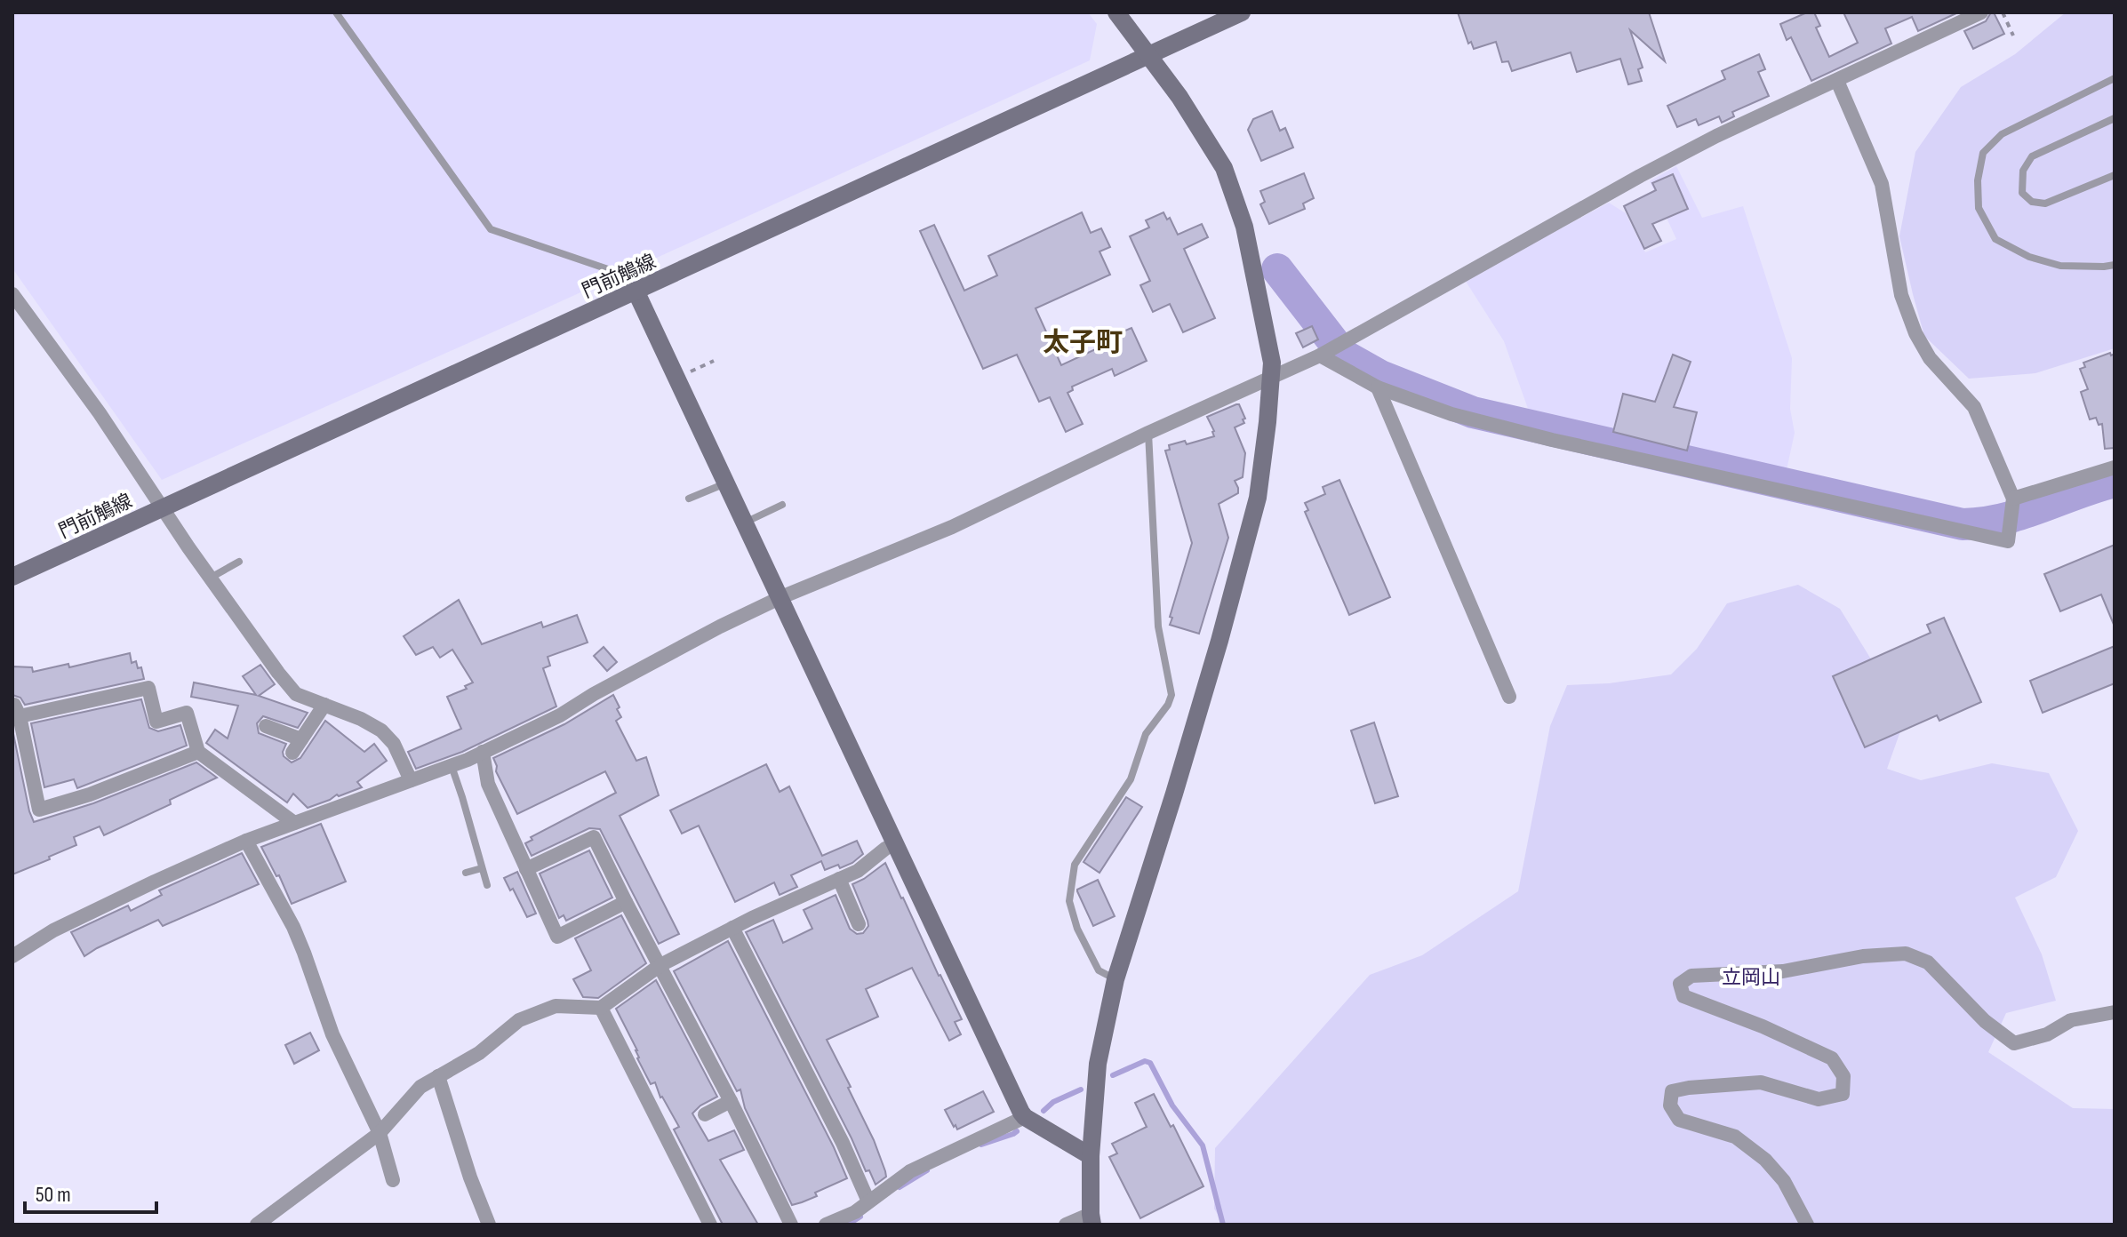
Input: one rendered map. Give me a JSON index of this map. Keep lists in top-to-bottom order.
{
  "streets": {
    "street": ["門前鵤線"]
  },
  "districts": ["太子町"],
  "parks": ["立岡山"],
  "scale_bar": "50 m"
}
